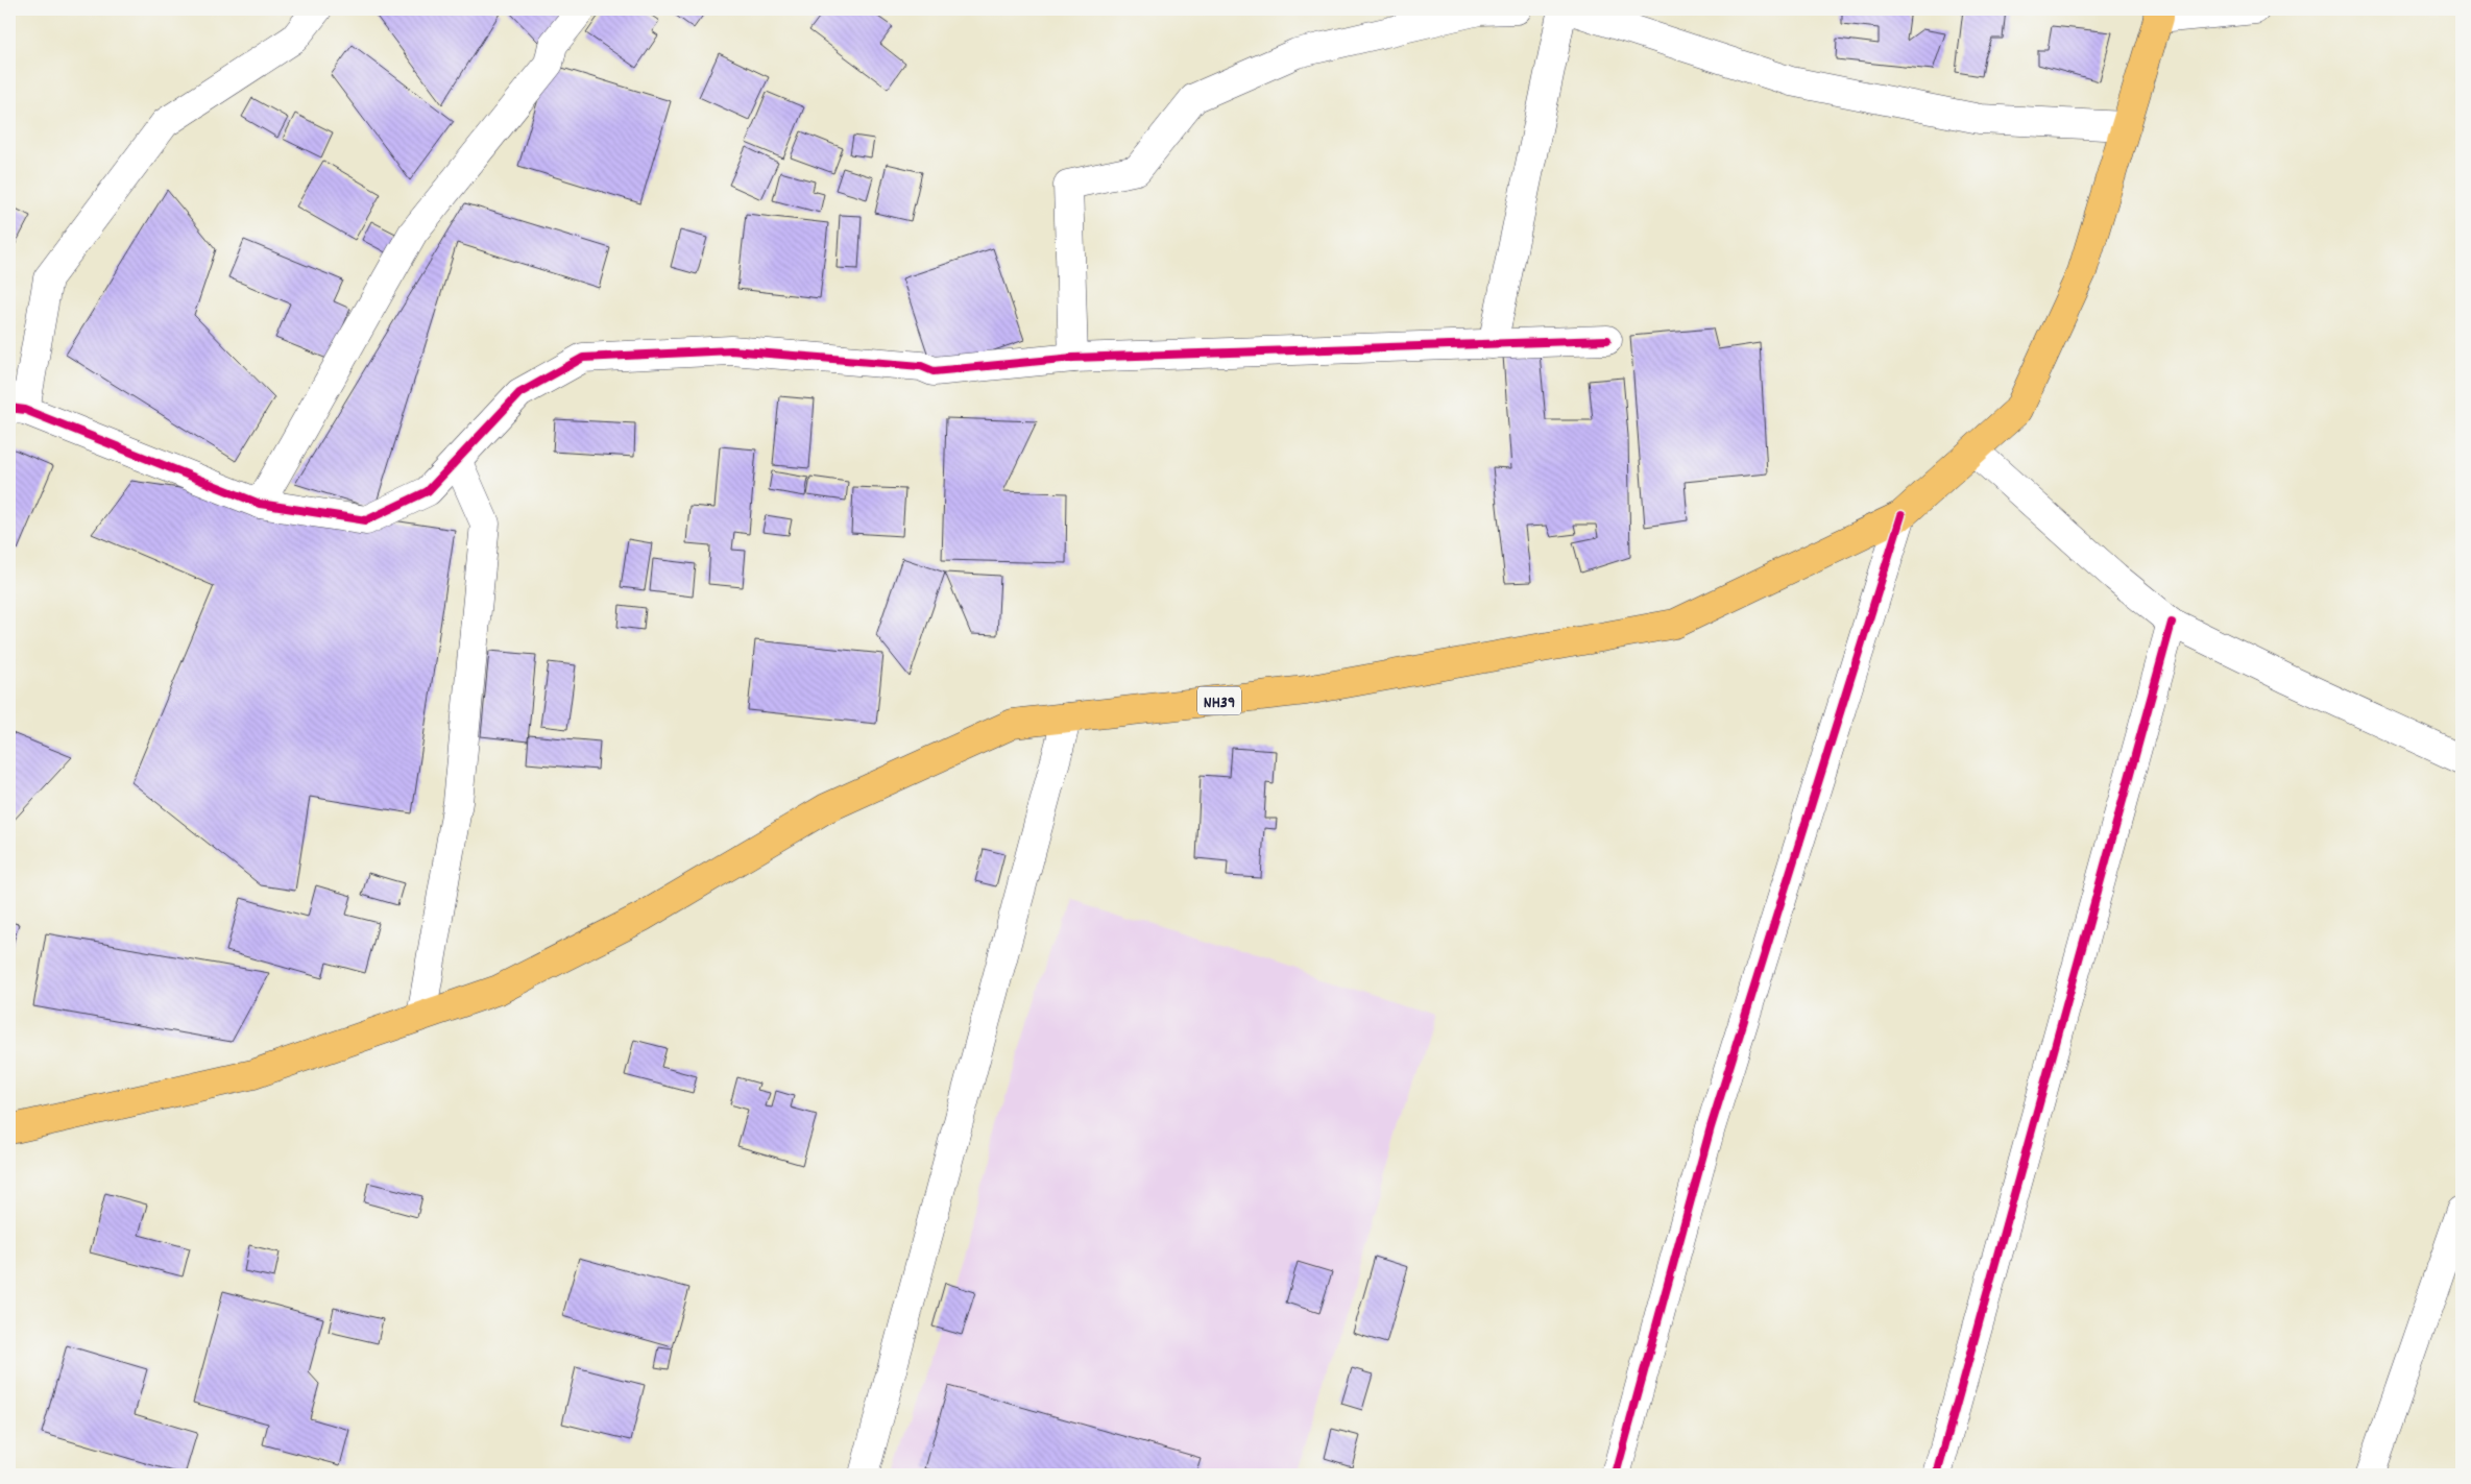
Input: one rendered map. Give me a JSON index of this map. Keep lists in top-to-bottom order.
{
  "streets": {
    "main road": ["NH39"]
  }
}
